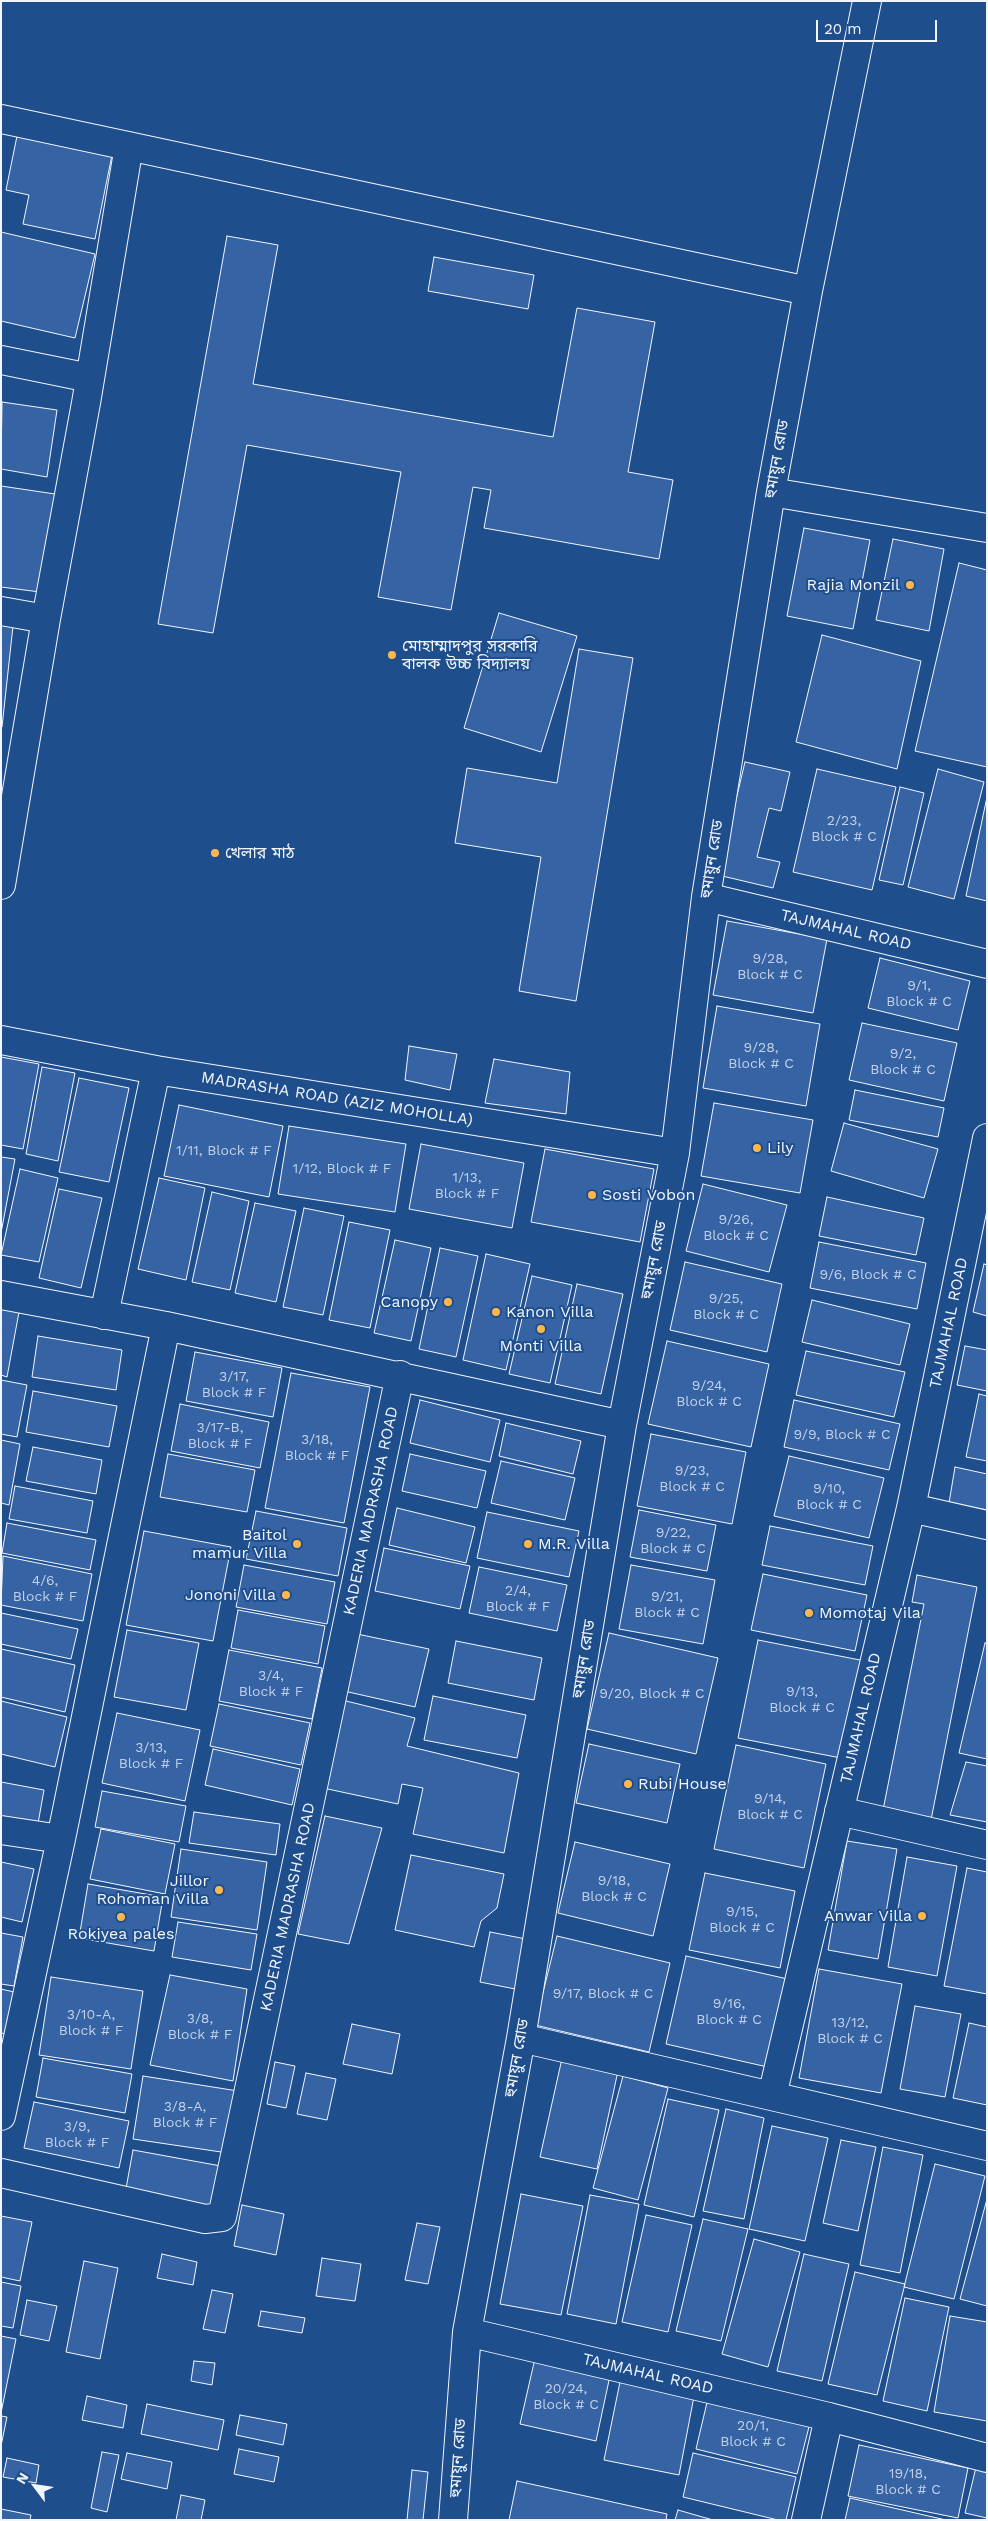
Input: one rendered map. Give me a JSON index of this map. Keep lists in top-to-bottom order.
{
  "streets": {
    "street": [
      "হুমায়ুন রোড",
      "TAJMAHAL ROAD",
      "MADRASHA ROAD (AZIZ MOHOLLA)",
      "KADERIA MADRASHA ROAD"
    ]
  },
  "crossings": [
    ["হুমায়ুন রোড", "TAJMAHAL ROAD"],
    ["হুমায়ুন রোড", "MADRASHA ROAD (AZIZ MOHOLLA)"]
  ],
  "places": [
    "Rajia Monzil",
    "মোহাম্মাদপুর সরকারি বালক উচ্চ বিদ্যালয়",
    "খেলার মাঠ",
    "Lily",
    "Sosti Vobon",
    "Canopy",
    "Kanon Villa",
    "Monti Villa",
    "Baitol mamur Villa",
    "M.R. Villa",
    "Jononi Villa",
    "Momotaj Vila",
    "Rubi House",
    "Jillor Rohoman Villa",
    "Anwar Villa",
    "Rokiyea pales"
  ],
  "house_numbers": [
    "2/23, Block # C",
    "9/28, Block # C",
    "9/1, Block # C",
    "9/28, Block # C",
    "9/2, Block # C",
    "1/11, Block # F",
    "1/12, Block # F",
    "1/13, Block # F",
    "9/26, Block # C",
    "9/6, Block # C",
    "9/25, Block # C",
    "3/17, Block # F",
    "9/24, Block # C",
    "3/17-B, Block # F",
    "9/9, Block # C",
    "3/18, Block # F",
    "9/23, Block # C",
    "9/10, Block # C",
    "9/22, Block # C",
    "4/6, Block # F",
    "2/4, Block # F",
    "9/21, Block # C",
    "3/4, Block # F",
    "9/13, Block # C",
    "9/20, Block # C",
    "3/13, Block # F",
    "9/14, Block # C",
    "9/18, Block # C",
    "9/15, Block # C",
    "9/17, Block # C",
    "9/16, Block # C",
    "3/10-A, Block # F",
    "3/8, Block # F",
    "13/12, Block # C",
    "3/8-A, Block # F",
    "3/9, Block # F",
    "20/24, Block # C",
    "20/1, Block # C",
    "19/18, Block # C"
  ],
  "scale_bar": "20 m",
  "north": "top left"
}
